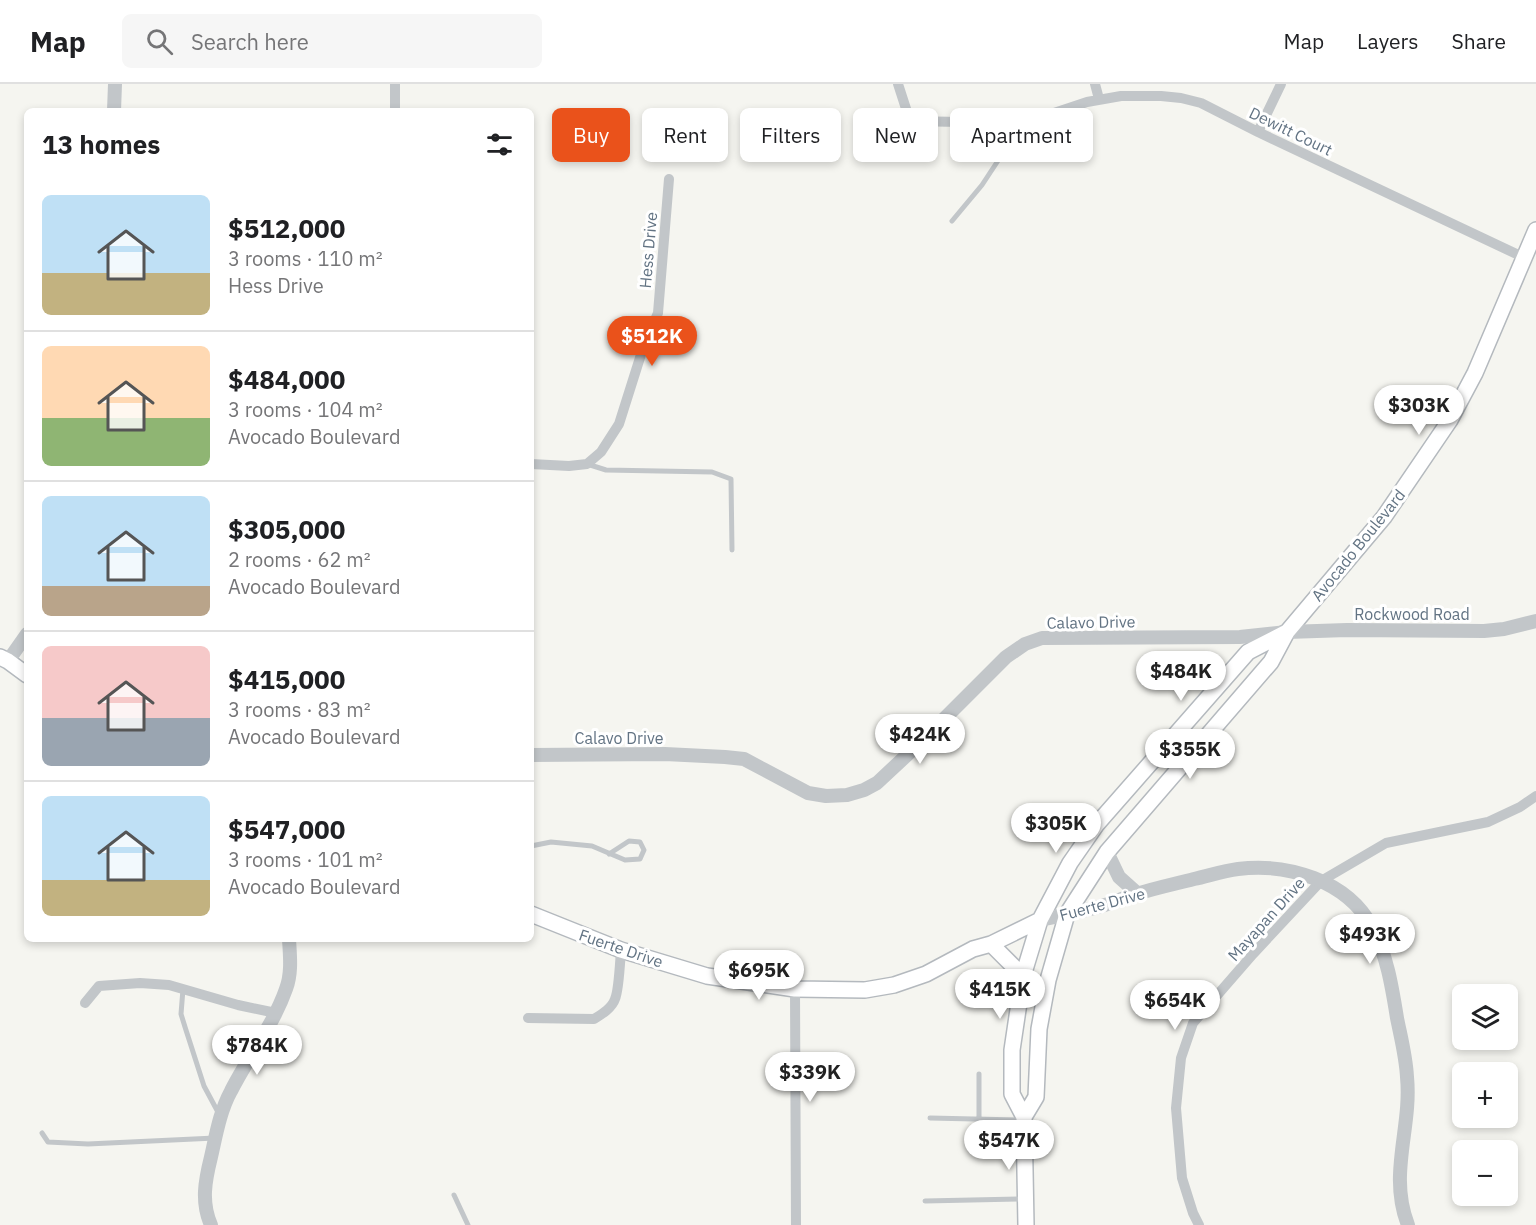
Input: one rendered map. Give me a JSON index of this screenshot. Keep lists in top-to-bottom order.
{
  "streets": {
    "main road": ["Avocado Boulevard", "Fuerte Drive"],
    "street": [
      "Dewitt Court",
      "Hess Drive",
      "Rockwood Road",
      "Calavo Drive",
      "Mayapan Drive"
    ]
  },
  "crossings": [
    ["Dewitt Court", "Avocado Boulevard"],
    ["Avocado Boulevard", "Rockwood Road"],
    ["Avocado Boulevard", "Calavo Drive"],
    ["Avocado Boulevard", "Fuerte Drive"],
    ["Rockwood Road", "Calavo Drive"],
    ["Fuerte Drive", "Mayapan Drive"]
  ],
  "page": {
    "header": "Map",
    "search": "Search here",
    "nav": ["Map", "Layers", "Share"],
    "chip": [
      "Buy",
      "Rent",
      "Filters",
      "New",
      "Apartment"
    ],
    "heading": "13 homes",
    "list": [
      {
        "name": "$512,000",
        "note": "3 rooms · 110 m² · Hess Drive"
      },
      {
        "name": "$484,000",
        "note": "3 rooms · 104 m² · Avocado Boulevard"
      },
      {
        "name": "$305,000",
        "note": "2 rooms · 62 m² · Avocado Boulevard"
      },
      {
        "name": "$415,000",
        "note": "3 rooms · 83 m² · Avocado Boulevard"
      },
      {
        "name": "$547,000",
        "note": "3 rooms · 101 m² · Avocado Boulevard"
      }
    ],
    "price": [
      "$512K",
      "$303K",
      "$484K",
      "$424K",
      "$355K",
      "$305K",
      "$493K",
      "$695K",
      "$415K",
      "$654K",
      "$784K",
      "$339K",
      "$547K"
    ],
    "map_buttons": ["+", "−"]
  }
}
